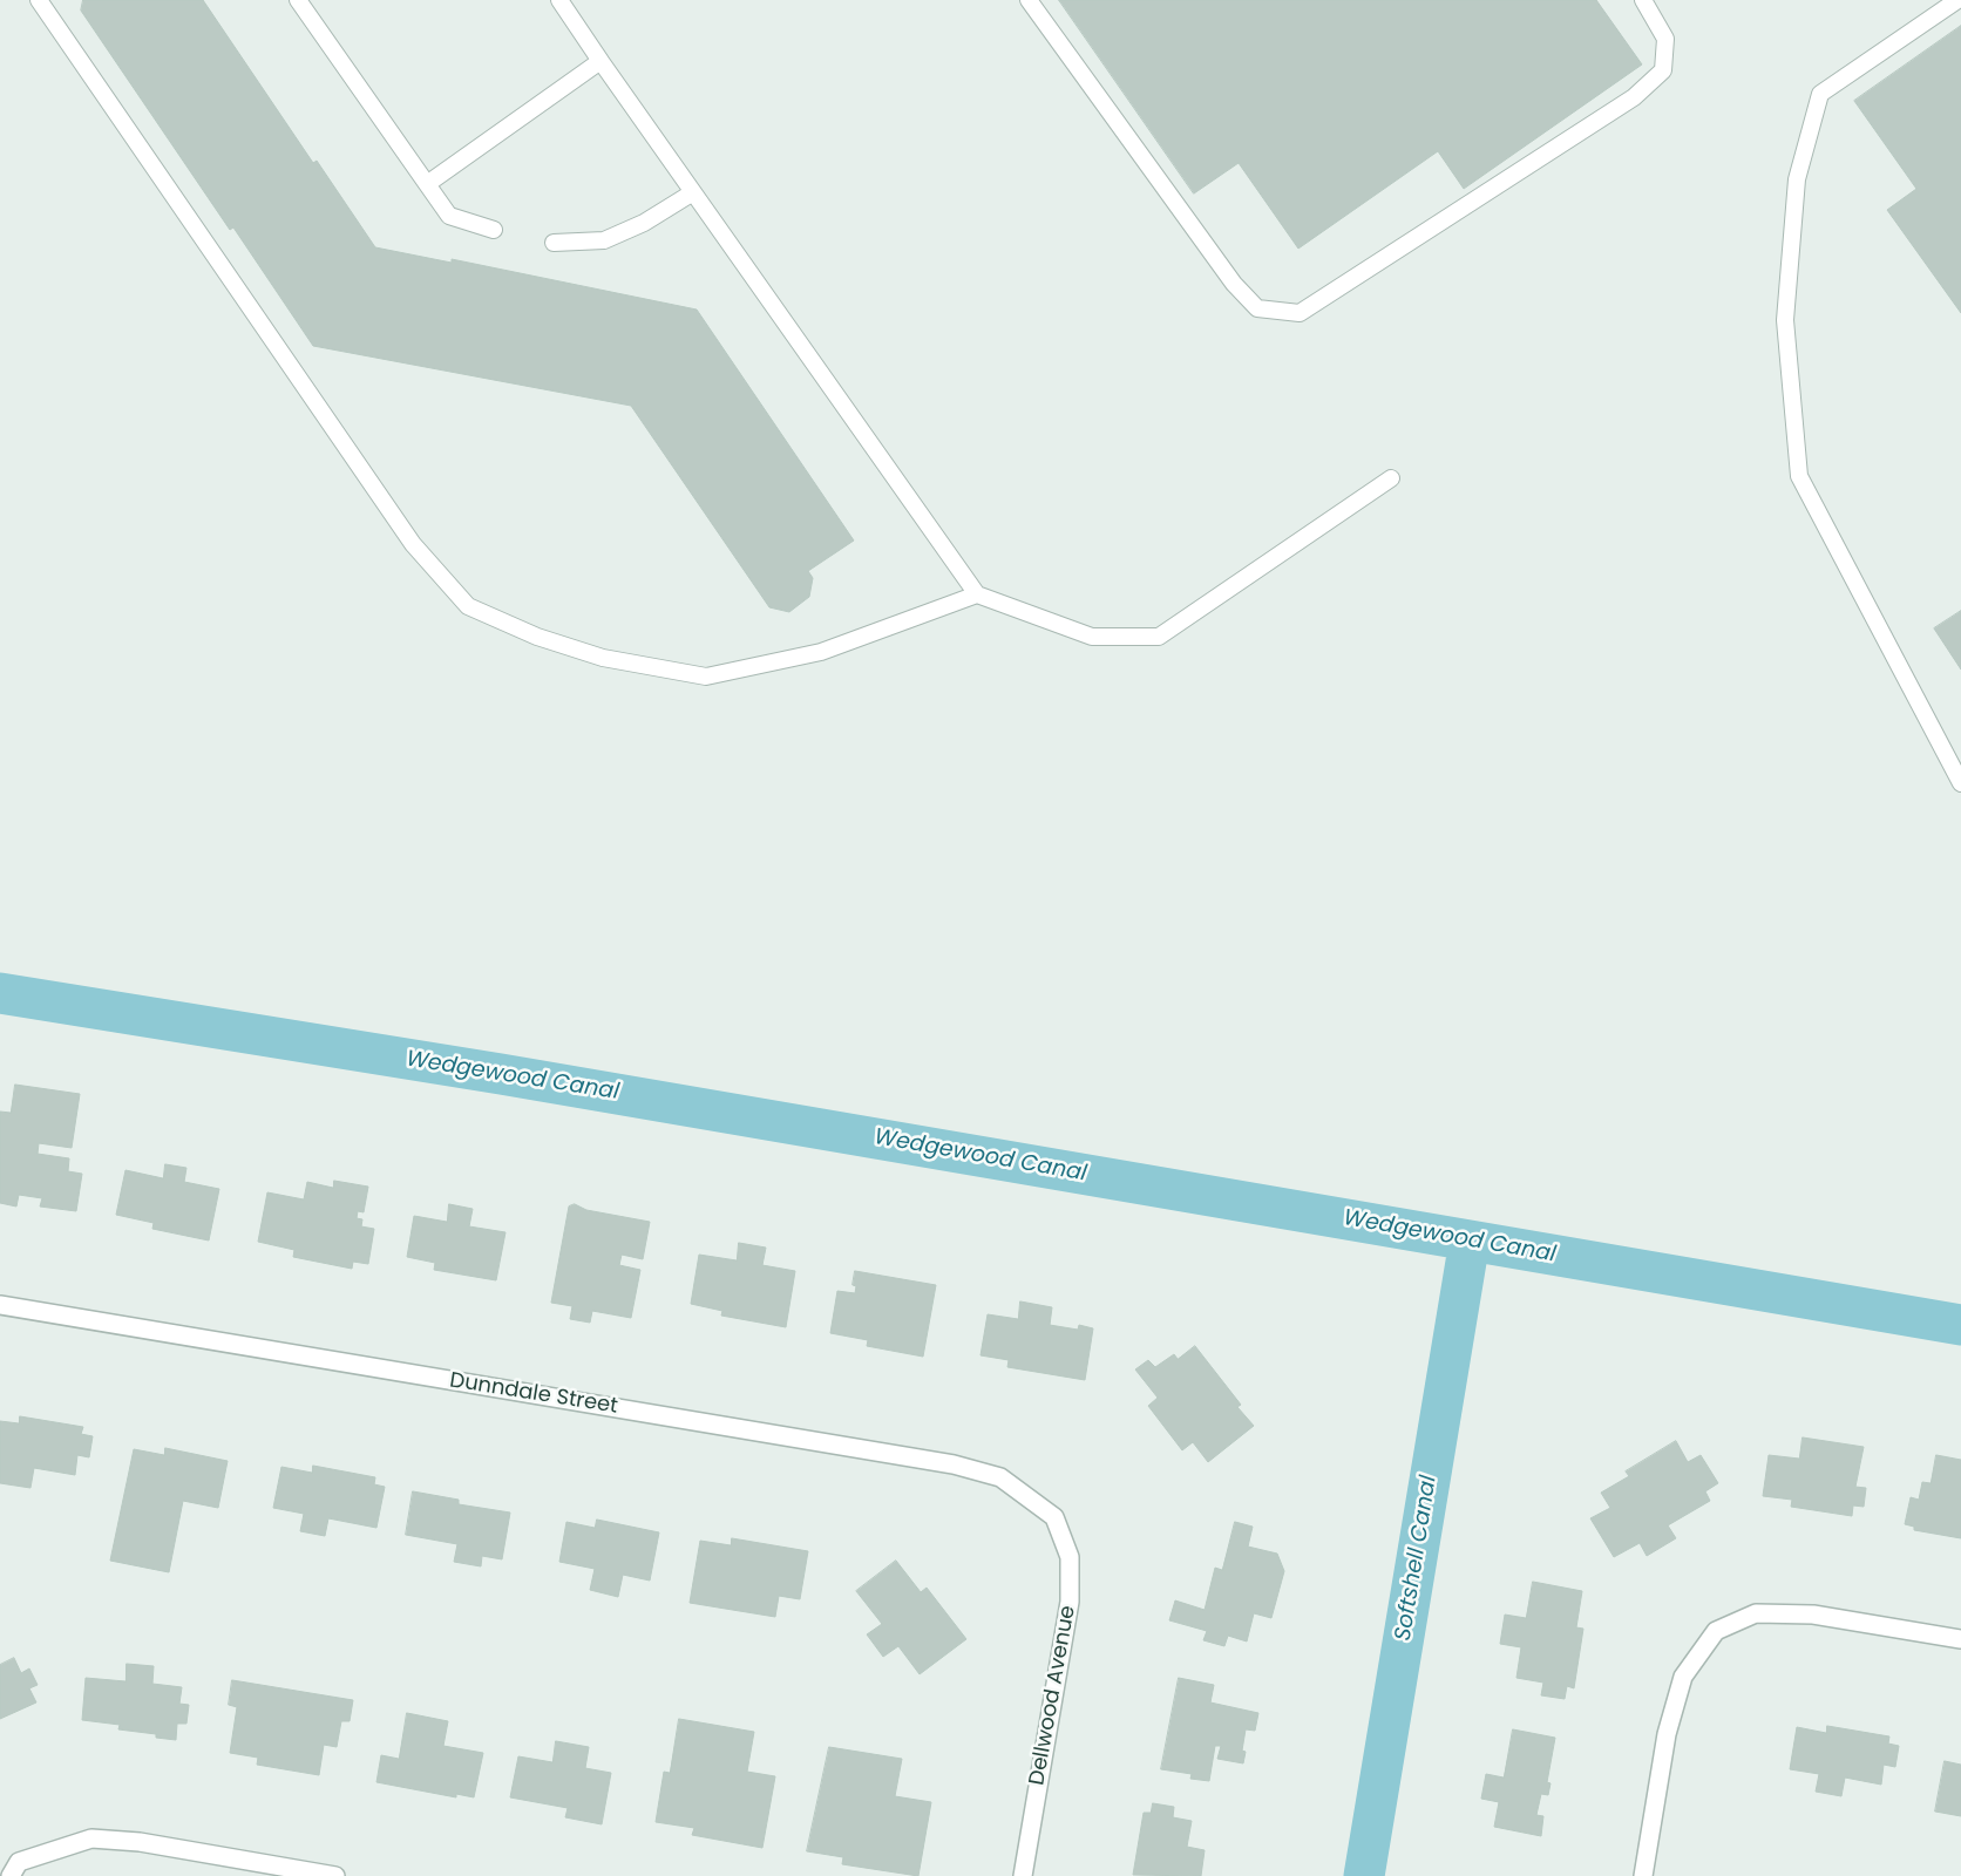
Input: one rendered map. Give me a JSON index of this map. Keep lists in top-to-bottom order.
{
  "streets": {
    "street": ["Dunndale Street", "Dellwood Avenue"]
  },
  "crossings": [
    ["Dunndale Street", "Dellwood Avenue"]
  ],
  "water": ["Wedgewood Canal", "Softshell Canal"]
}
